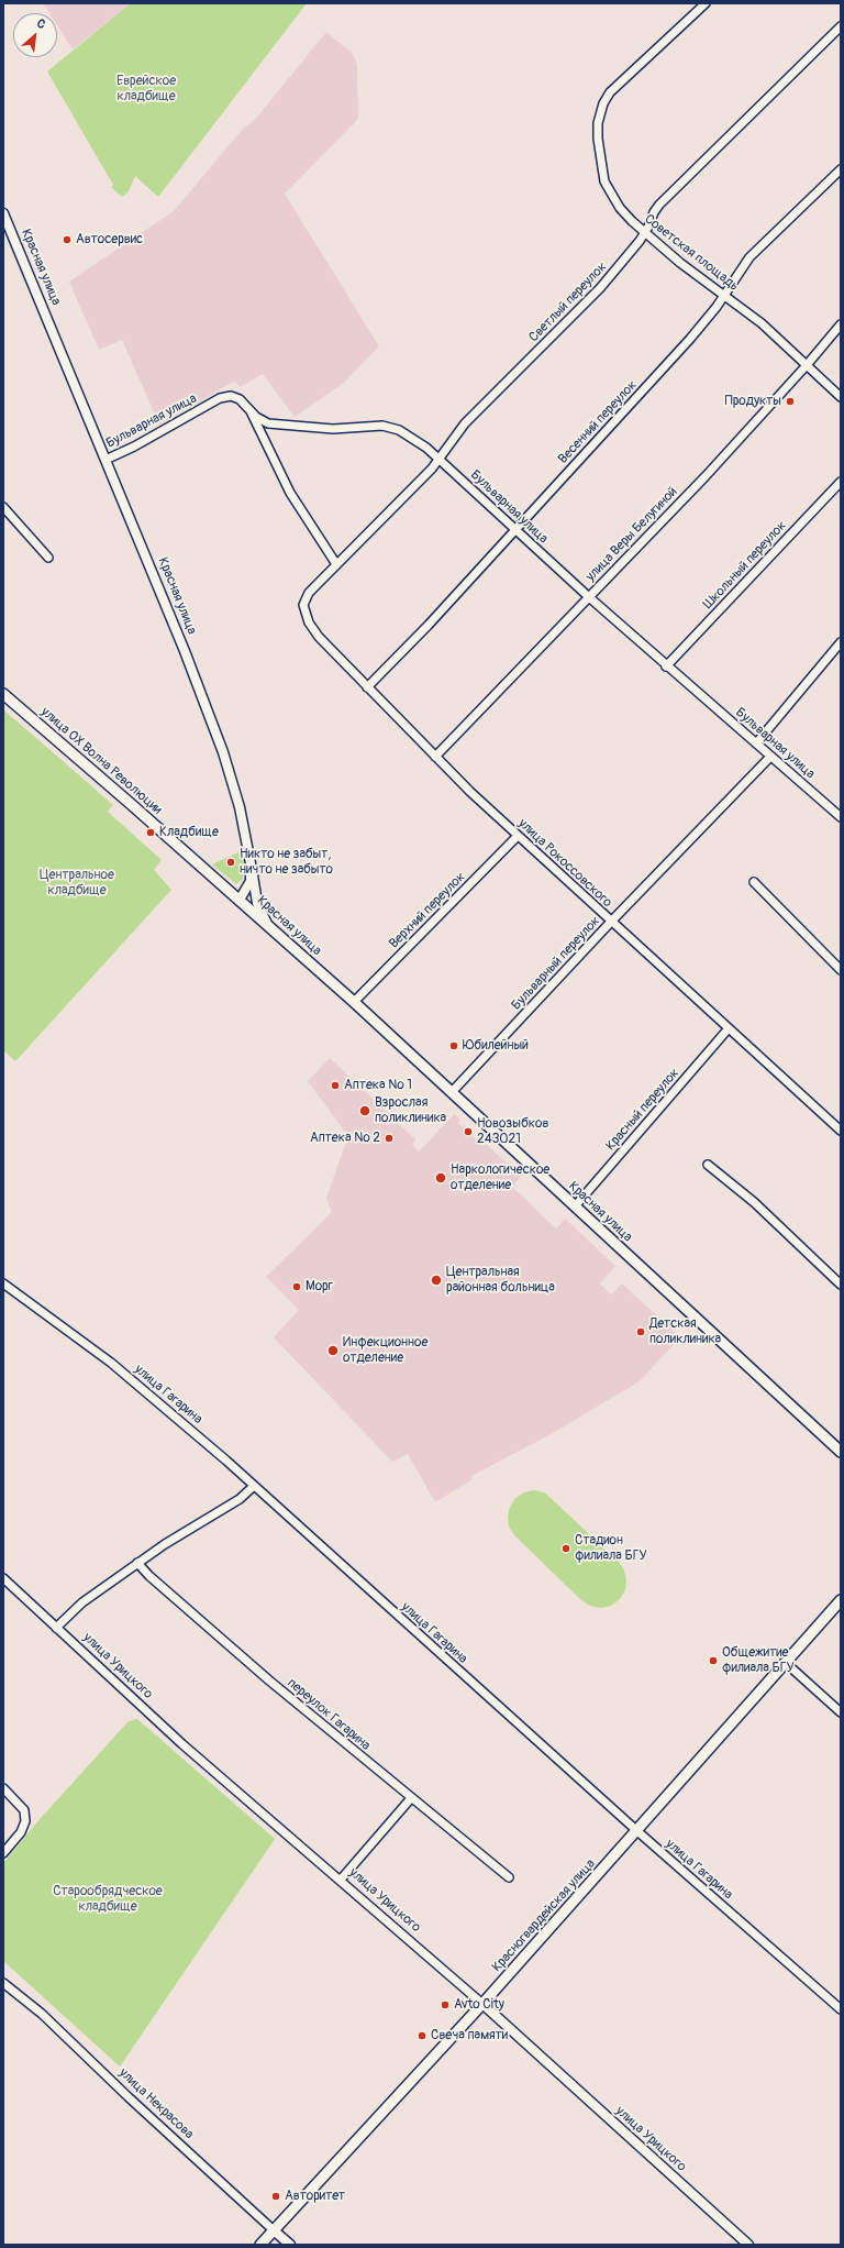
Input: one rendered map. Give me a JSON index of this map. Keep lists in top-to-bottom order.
{
  "streets": {
    "main road": ["Красная улица", "улица ОХ Волна Революции", "Красногвардейская улица"],
    "street": [
      "Советская площадь",
      "Светлый переулок",
      "Бульварная улица",
      "Весенний переулок",
      "улица Веры Белугиной",
      "Школьный переулок",
      "улица Рокоссовского",
      "Верхний переулок",
      "Бульварный переулок",
      "Красный переулок",
      "улица Гагарина",
      "улица Урицкого",
      "переулок Гагарина",
      "улица Некрасова"
    ]
  },
  "crossings": [
    ["Советская площадь", "Светлый переулок"],
    ["Советская площадь", "Весенний переулок"],
    ["Советская площадь", "улица Веры Белугиной"],
    ["Красная улица", "Бульварная улица"],
    ["Красная улица", "улица ОХ Волна Революции"],
    ["Красная улица", "Верхний переулок"],
    ["Красная улица", "Бульварный переулок"],
    ["Красная улица", "Красный переулок"],
    ["Светлый переулок", "Бульварная улица"],
    ["Светлый переулок", "улица Рокоссовского"],
    ["Бульварная улица", "Весенний переулок"],
    ["Бульварная улица", "улица Веры Белугиной"],
    ["Бульварная улица", "Школьный переулок"],
    ["Бульварная улица", "Бульварный переулок"],
    ["Весенний переулок", "улица Рокоссовского"],
    ["улица Веры Белугиной", "улица Рокоссовского"],
    ["улица Рокоссовского", "Верхний переулок"],
    ["улица Рокоссовского", "Бульварный переулок"],
    ["улица Рокоссовского", "Красный переулок"],
    ["улица Гагарина", "Красногвардейская улица"],
    ["улица Урицкого", "Красногвардейская улица"],
    ["Красногвардейская улица", "улица Некрасова"]
  ],
  "parks": ["Еврейское кладбище", "Центральное кладбище", "Старообрядческое кладбище"],
  "places": [
    "Автосервис",
    "Продукты",
    "Кладбище",
    "Никто не забыт, ничто не забыто",
    "Юбилейный",
    "Аптека № 1",
    "Взрослая поликлиника",
    "Новозыбков 243021",
    "Аптека № 2",
    "Наркологическое отделение",
    "Центральная районная больница",
    "Морг",
    "Детская поликлиника",
    "Инфекционное отделение",
    "Стадион филиала БГУ",
    "Общежитие филиала БГУ",
    "Avto City",
    "Свеча памяти",
    "Авторитет"
  ],
  "north": "top right"
}
